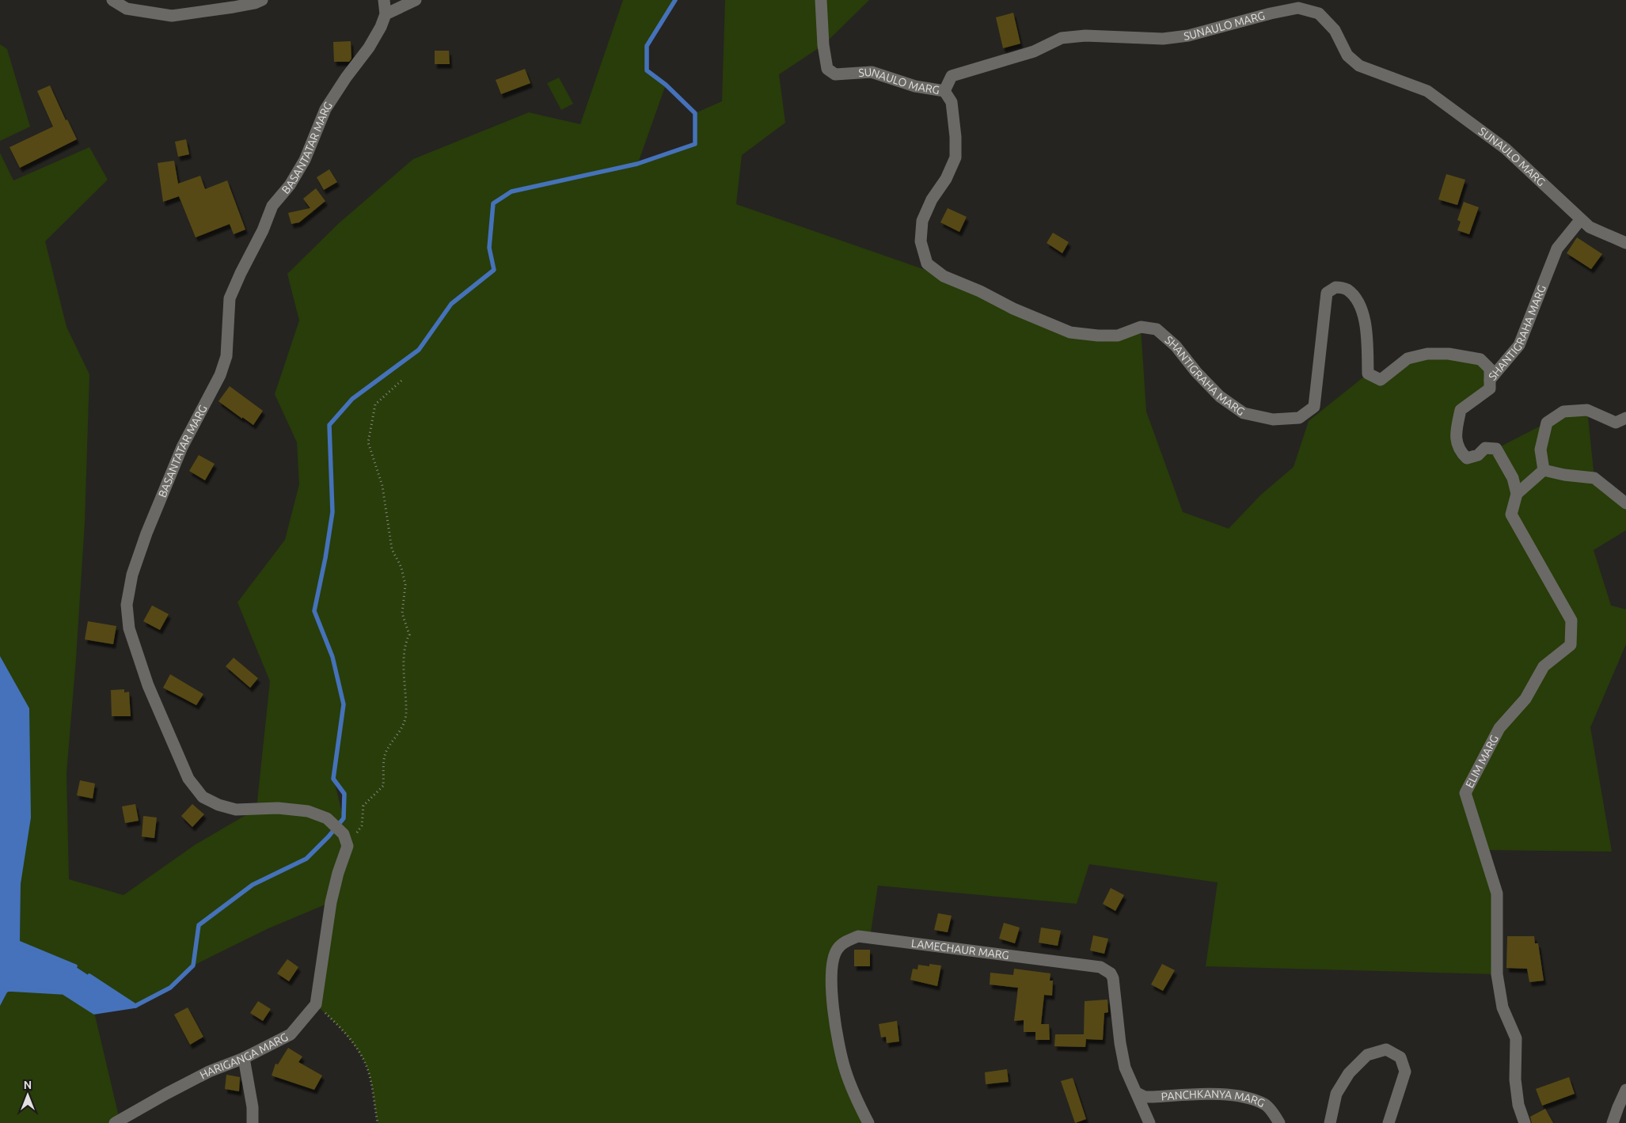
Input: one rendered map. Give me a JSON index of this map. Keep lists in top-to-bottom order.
{
  "streets": {
    "street": [
      "SUNAULO MARG",
      "BASANTATAR MARG",
      "SHANTIGRAHA MARG",
      "ELIM MARG",
      "LAMECHAUR MARG",
      "HARIGANGA MARG",
      "PANCHKANYA MARG"
    ]
  },
  "crossings": [
    ["SUNAULO MARG", "SHANTIGRAHA MARG"],
    ["LAMECHAUR MARG", "PANCHKANYA MARG"]
  ],
  "north": "top"
}
